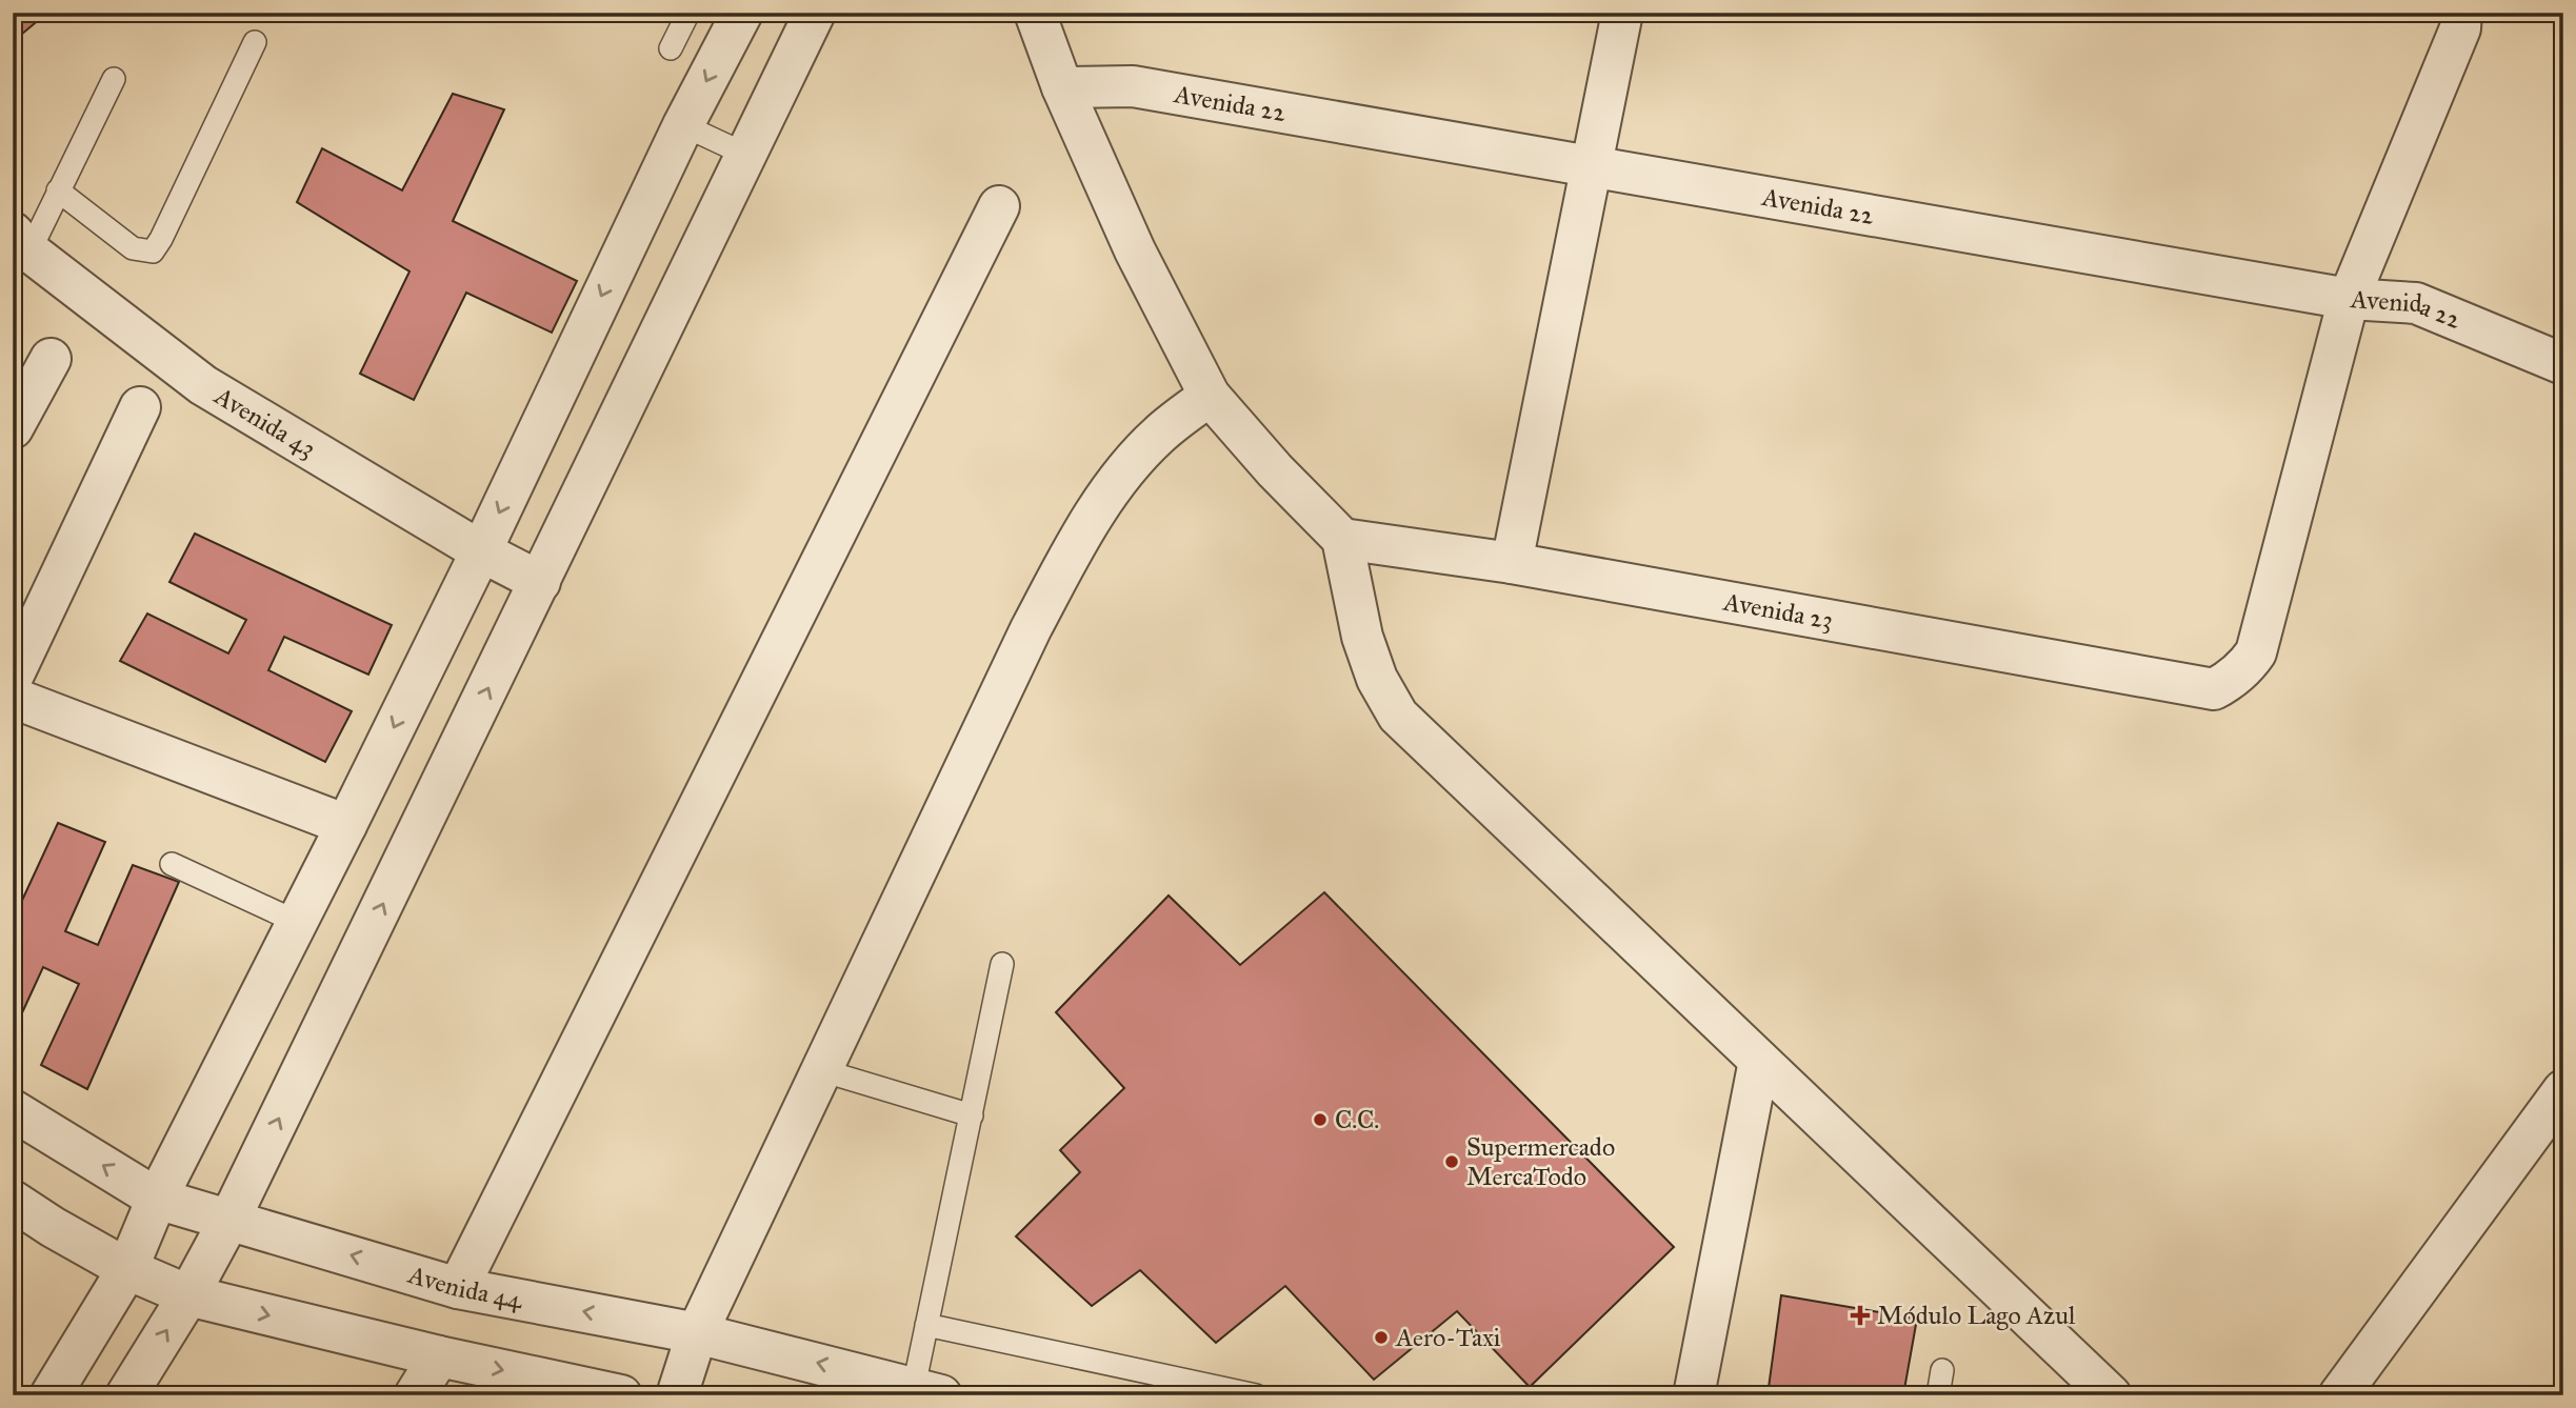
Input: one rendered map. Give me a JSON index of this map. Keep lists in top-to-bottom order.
{
  "streets": {
    "street": [
      "Avenida 22",
      "Avenida 43",
      "Avenida 23",
      "Avenida 44"
    ]
  },
  "crossings": [
    ["Avenida 22", "Avenida 23"]
  ],
  "places": {
    "other": ["C.C.", "Supermercado MercaTodo", "Aero-Taxi"],
    "health": ["Módulo Lago Azul"]
  }
}
